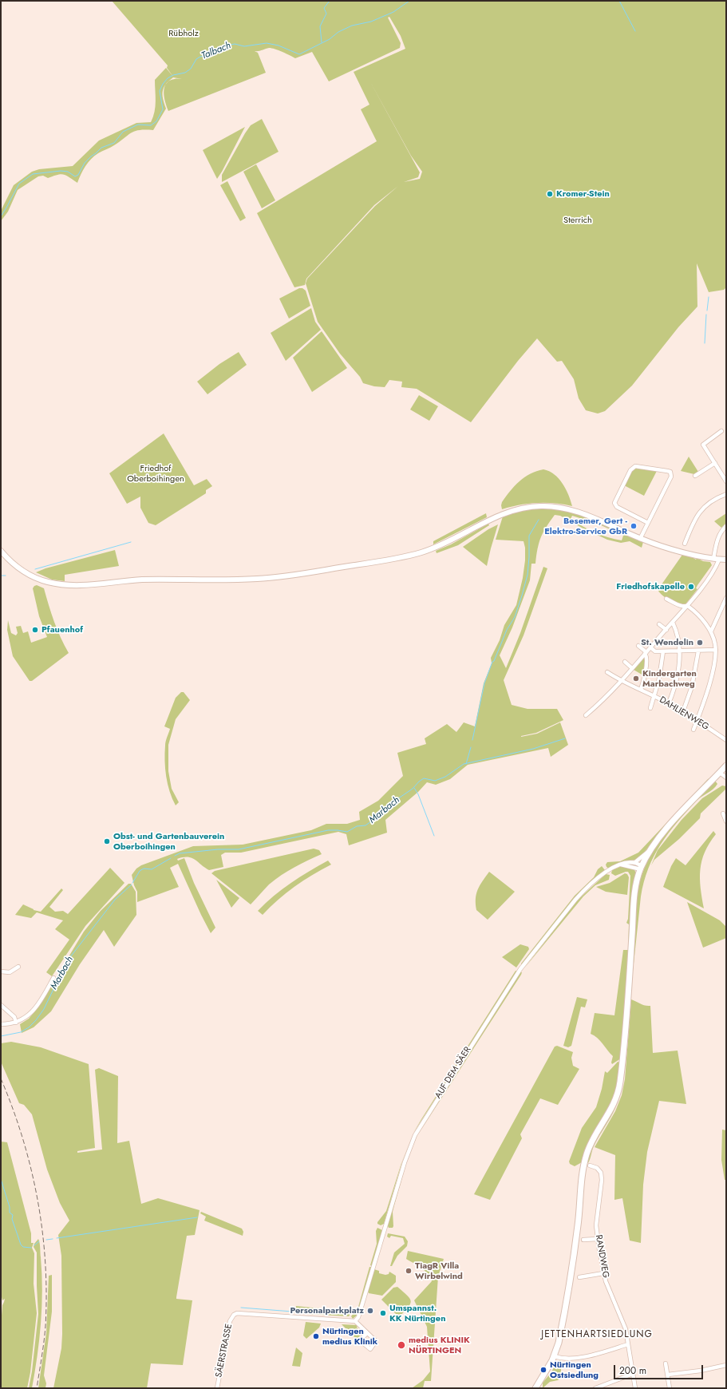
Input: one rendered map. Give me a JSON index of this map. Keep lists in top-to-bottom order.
{
  "streets": {
    "street": [
      "DAHLIENWEG",
      "AUF DEM SÄER",
      "RANDWEG",
      "SÄERSTRASSE"
    ]
  },
  "crossings": [
    ["AUF DEM SÄER", "SÄERSTRASSE"]
  ],
  "districts": ["JETTENHARTSIEDLUNG"],
  "water": ["Talbach", "Marbach"],
  "parks": ["Rübholz", "Sterrich", "Friedhof Oberboihingen"],
  "places": [
    "Kromer-Stein",
    "Besemer, Gert - Elektro-Service GbR",
    "Friedhofskapelle",
    "Pfauenhof",
    "St. Wendelin",
    "Kindergarten Marbachweg",
    "Obst- und Gartenbauverein Oberboihingen",
    "TiagR Villa Wirbelwind",
    "Personalparkplatz",
    "Umspannst. KK Nürtingen",
    "Nürtingen medius Klinik",
    "medius KLINIK NÜRTINGEN",
    "Nürtingen Ostsiedlung"
  ],
  "scale_bar": "200 m"
}
